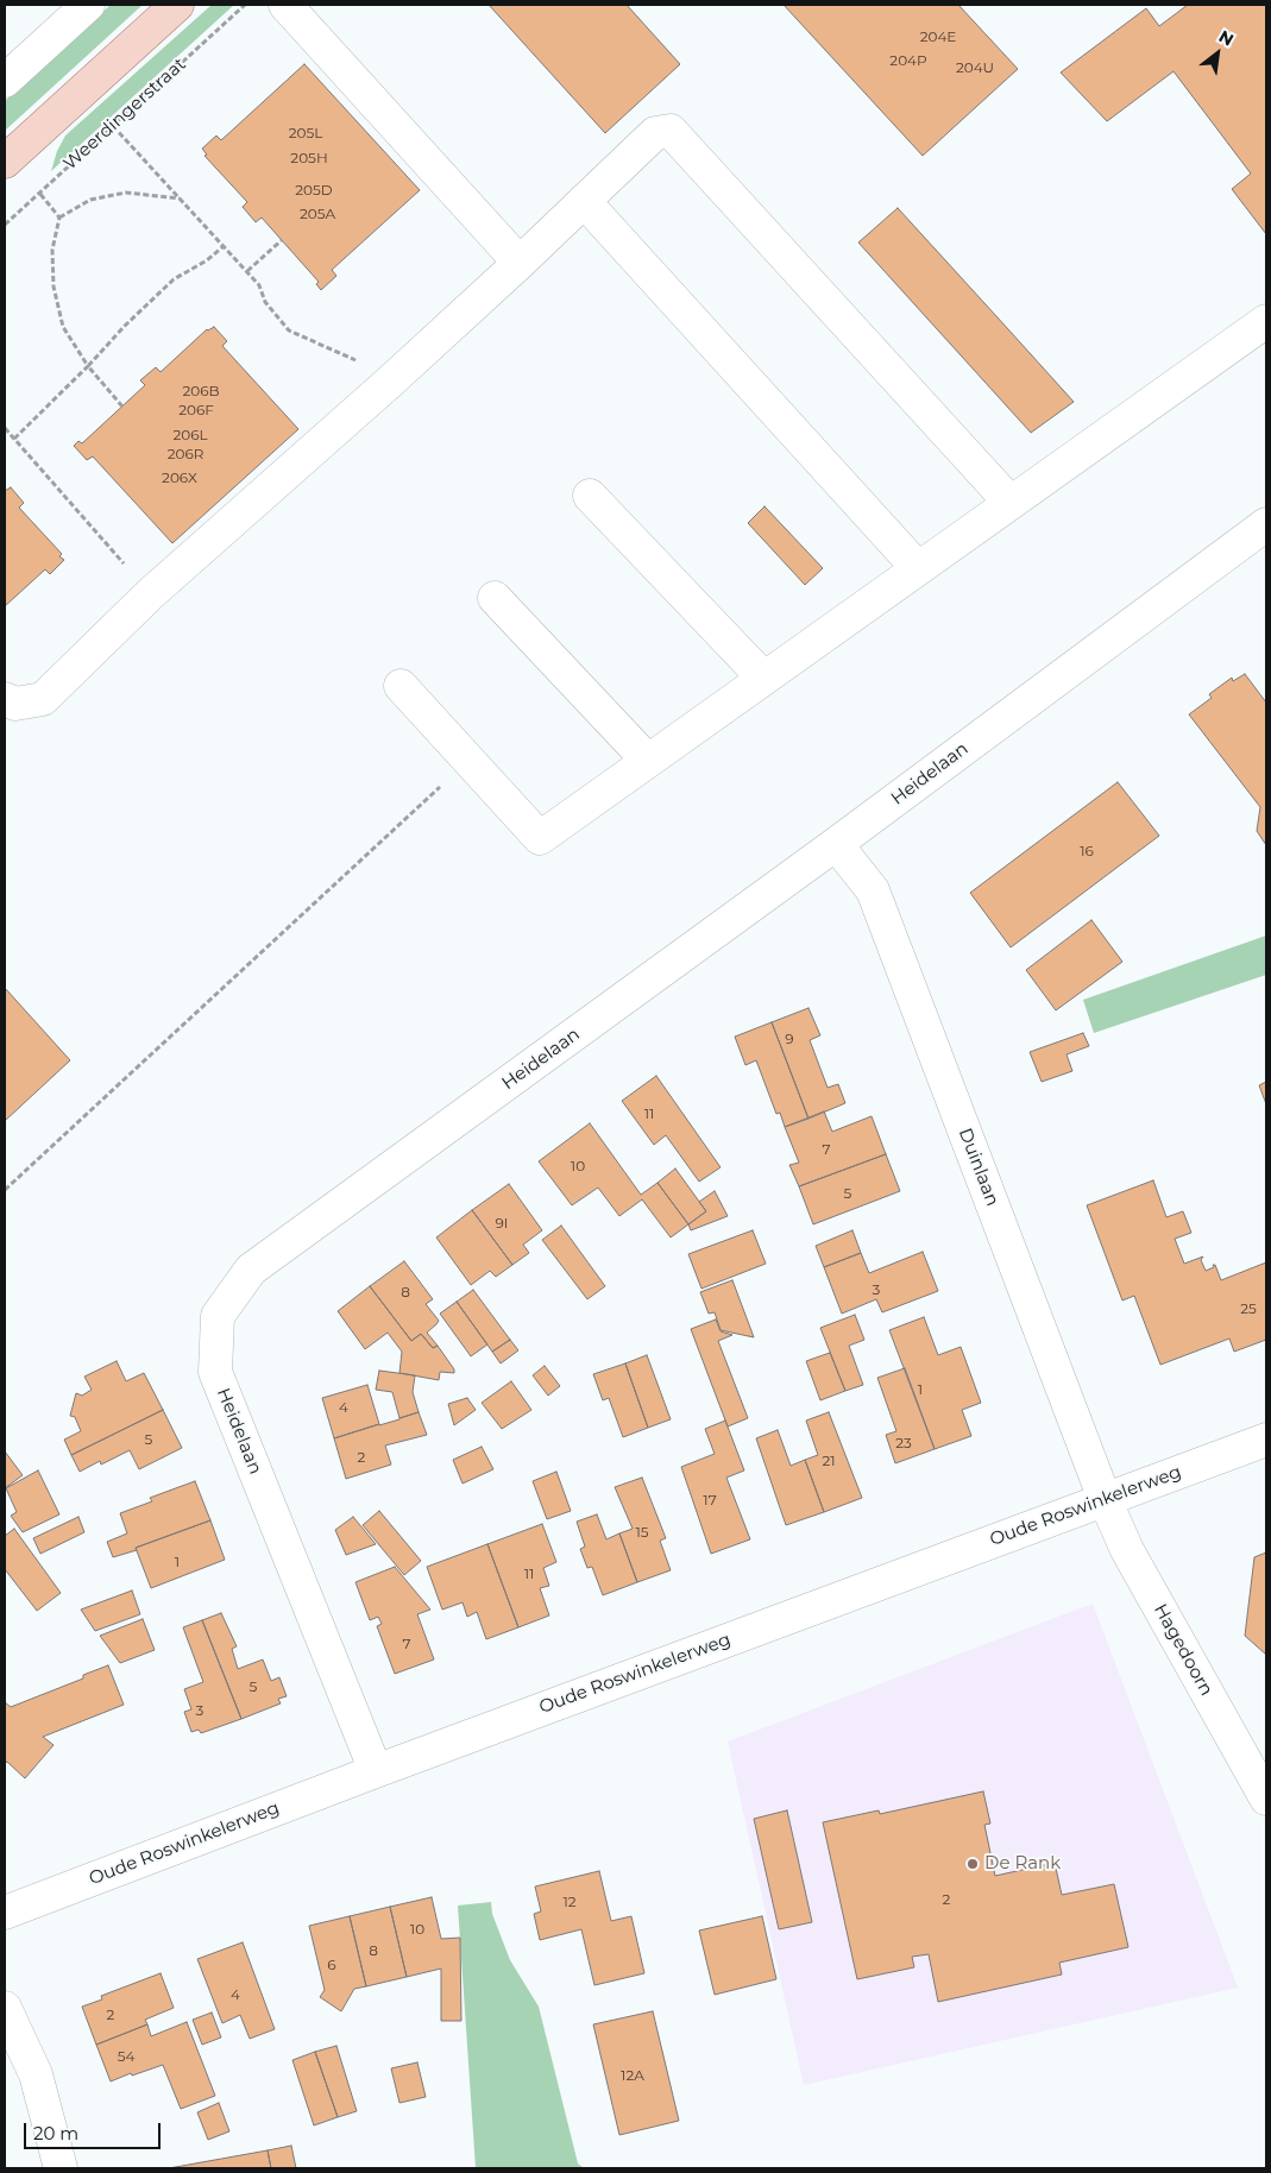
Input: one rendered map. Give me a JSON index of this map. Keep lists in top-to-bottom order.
{
  "streets": {
    "street": [
      "Heidelaan",
      "Duinlaan",
      "Oude Roswinkelerweg",
      "Hagedoorn"
    ],
    "path": ["Weerdingerstraat"]
  },
  "crossings": [
    ["Heidelaan", "Duinlaan"],
    ["Heidelaan", "Oude Roswinkelerweg"],
    ["Duinlaan", "Oude Roswinkelerweg"],
    ["Duinlaan", "Hagedoorn"],
    ["Oude Roswinkelerweg", "Hagedoorn"]
  ],
  "places": ["De Rank"],
  "house_numbers": [
    "204E",
    "204P",
    "204U",
    "205L",
    "205H",
    "205D",
    "205A",
    "206B",
    "206F",
    "206L",
    "206R",
    "206X",
    "16",
    "9",
    "11",
    "7",
    "10",
    "5",
    "9I",
    "3",
    "8",
    "25",
    "1",
    "4",
    "5",
    "23",
    "2",
    "21",
    "17",
    "15",
    "1",
    "11",
    "7",
    "5",
    "3",
    "2",
    "12",
    "10",
    "8",
    "6",
    "4",
    "2",
    "54",
    "12A"
  ],
  "scale_bar": "20 m",
  "north": "top right"
}
